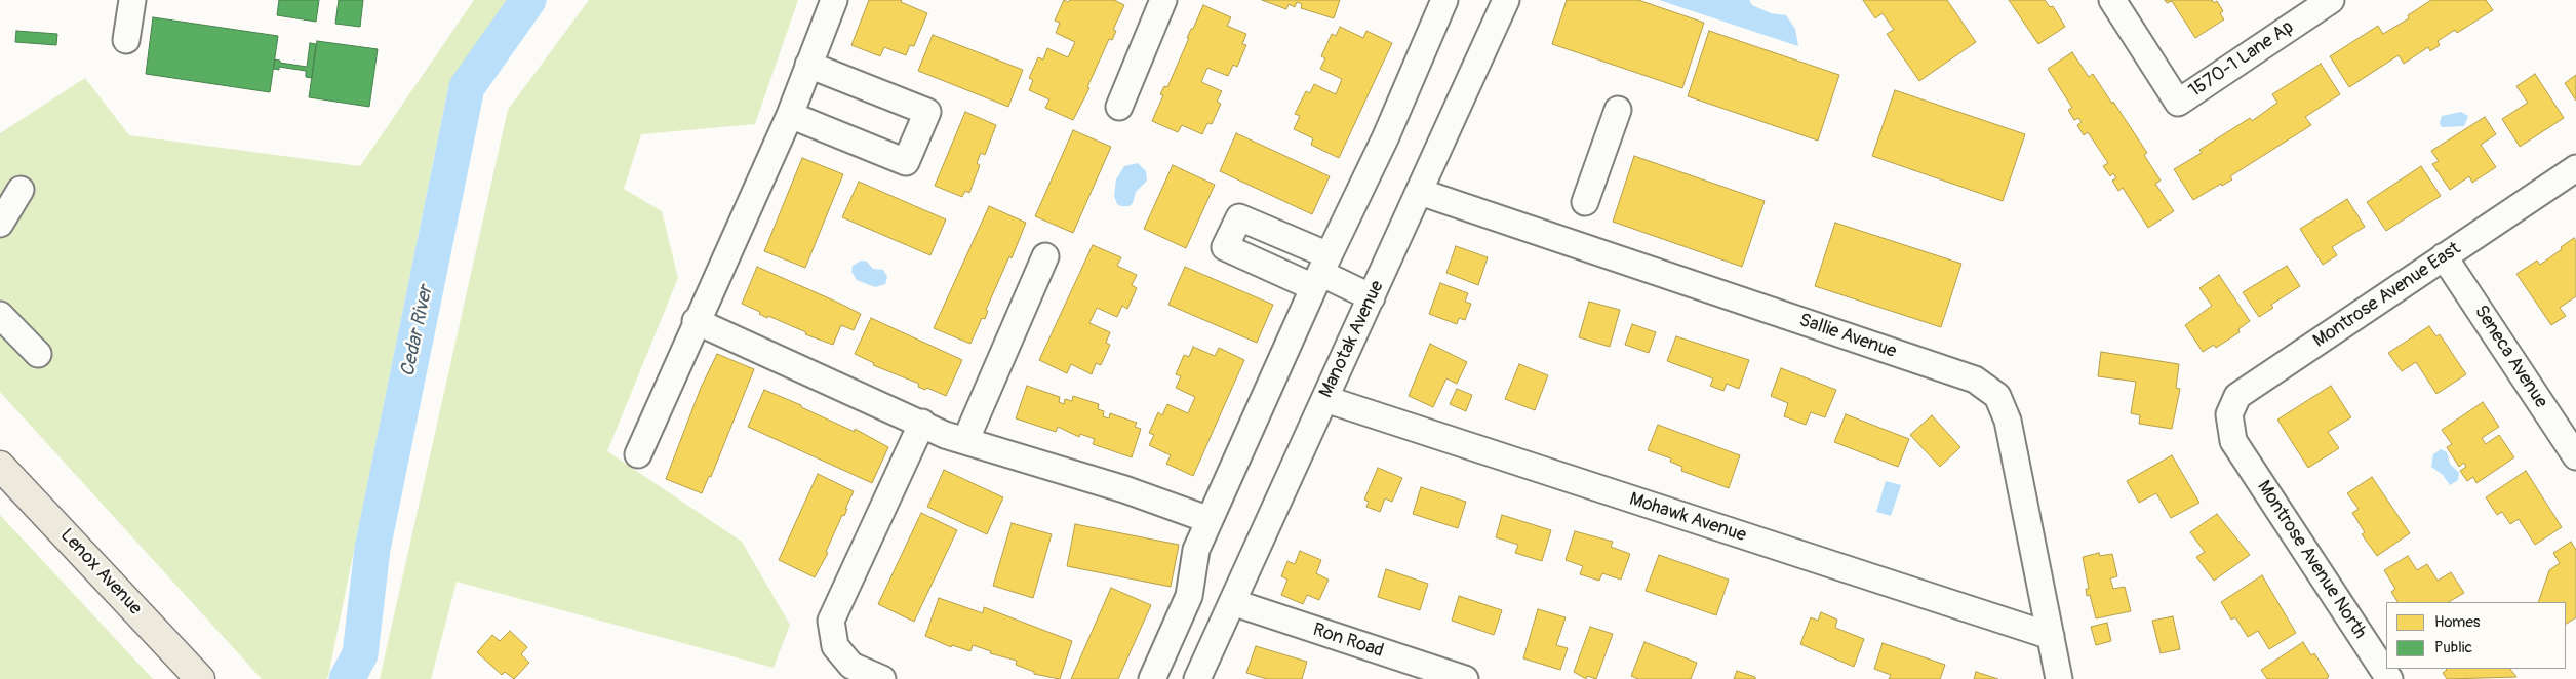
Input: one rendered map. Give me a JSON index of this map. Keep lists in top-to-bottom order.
{
  "streets": {
    "main road": ["Lenox Avenue"],
    "street": [
      "1570-1 Lane Ap",
      "Montrose Avenue East",
      "Sallie Avenue",
      "Manotak Avenue",
      "Seneca Avenue",
      "Mohawk Avenue",
      "Montrose Avenue North",
      "Ron Road"
    ]
  },
  "crossings": [
    ["Montrose Avenue East", "Seneca Avenue"],
    ["Montrose Avenue East", "Montrose Avenue North"],
    ["Sallie Avenue", "Manotak Avenue"],
    ["Sallie Avenue", "Mohawk Avenue"],
    ["Manotak Avenue", "Mohawk Avenue"],
    ["Manotak Avenue", "Ron Road"]
  ],
  "water": ["Cedar River"],
  "legend": ["Homes", "Public"]
}
